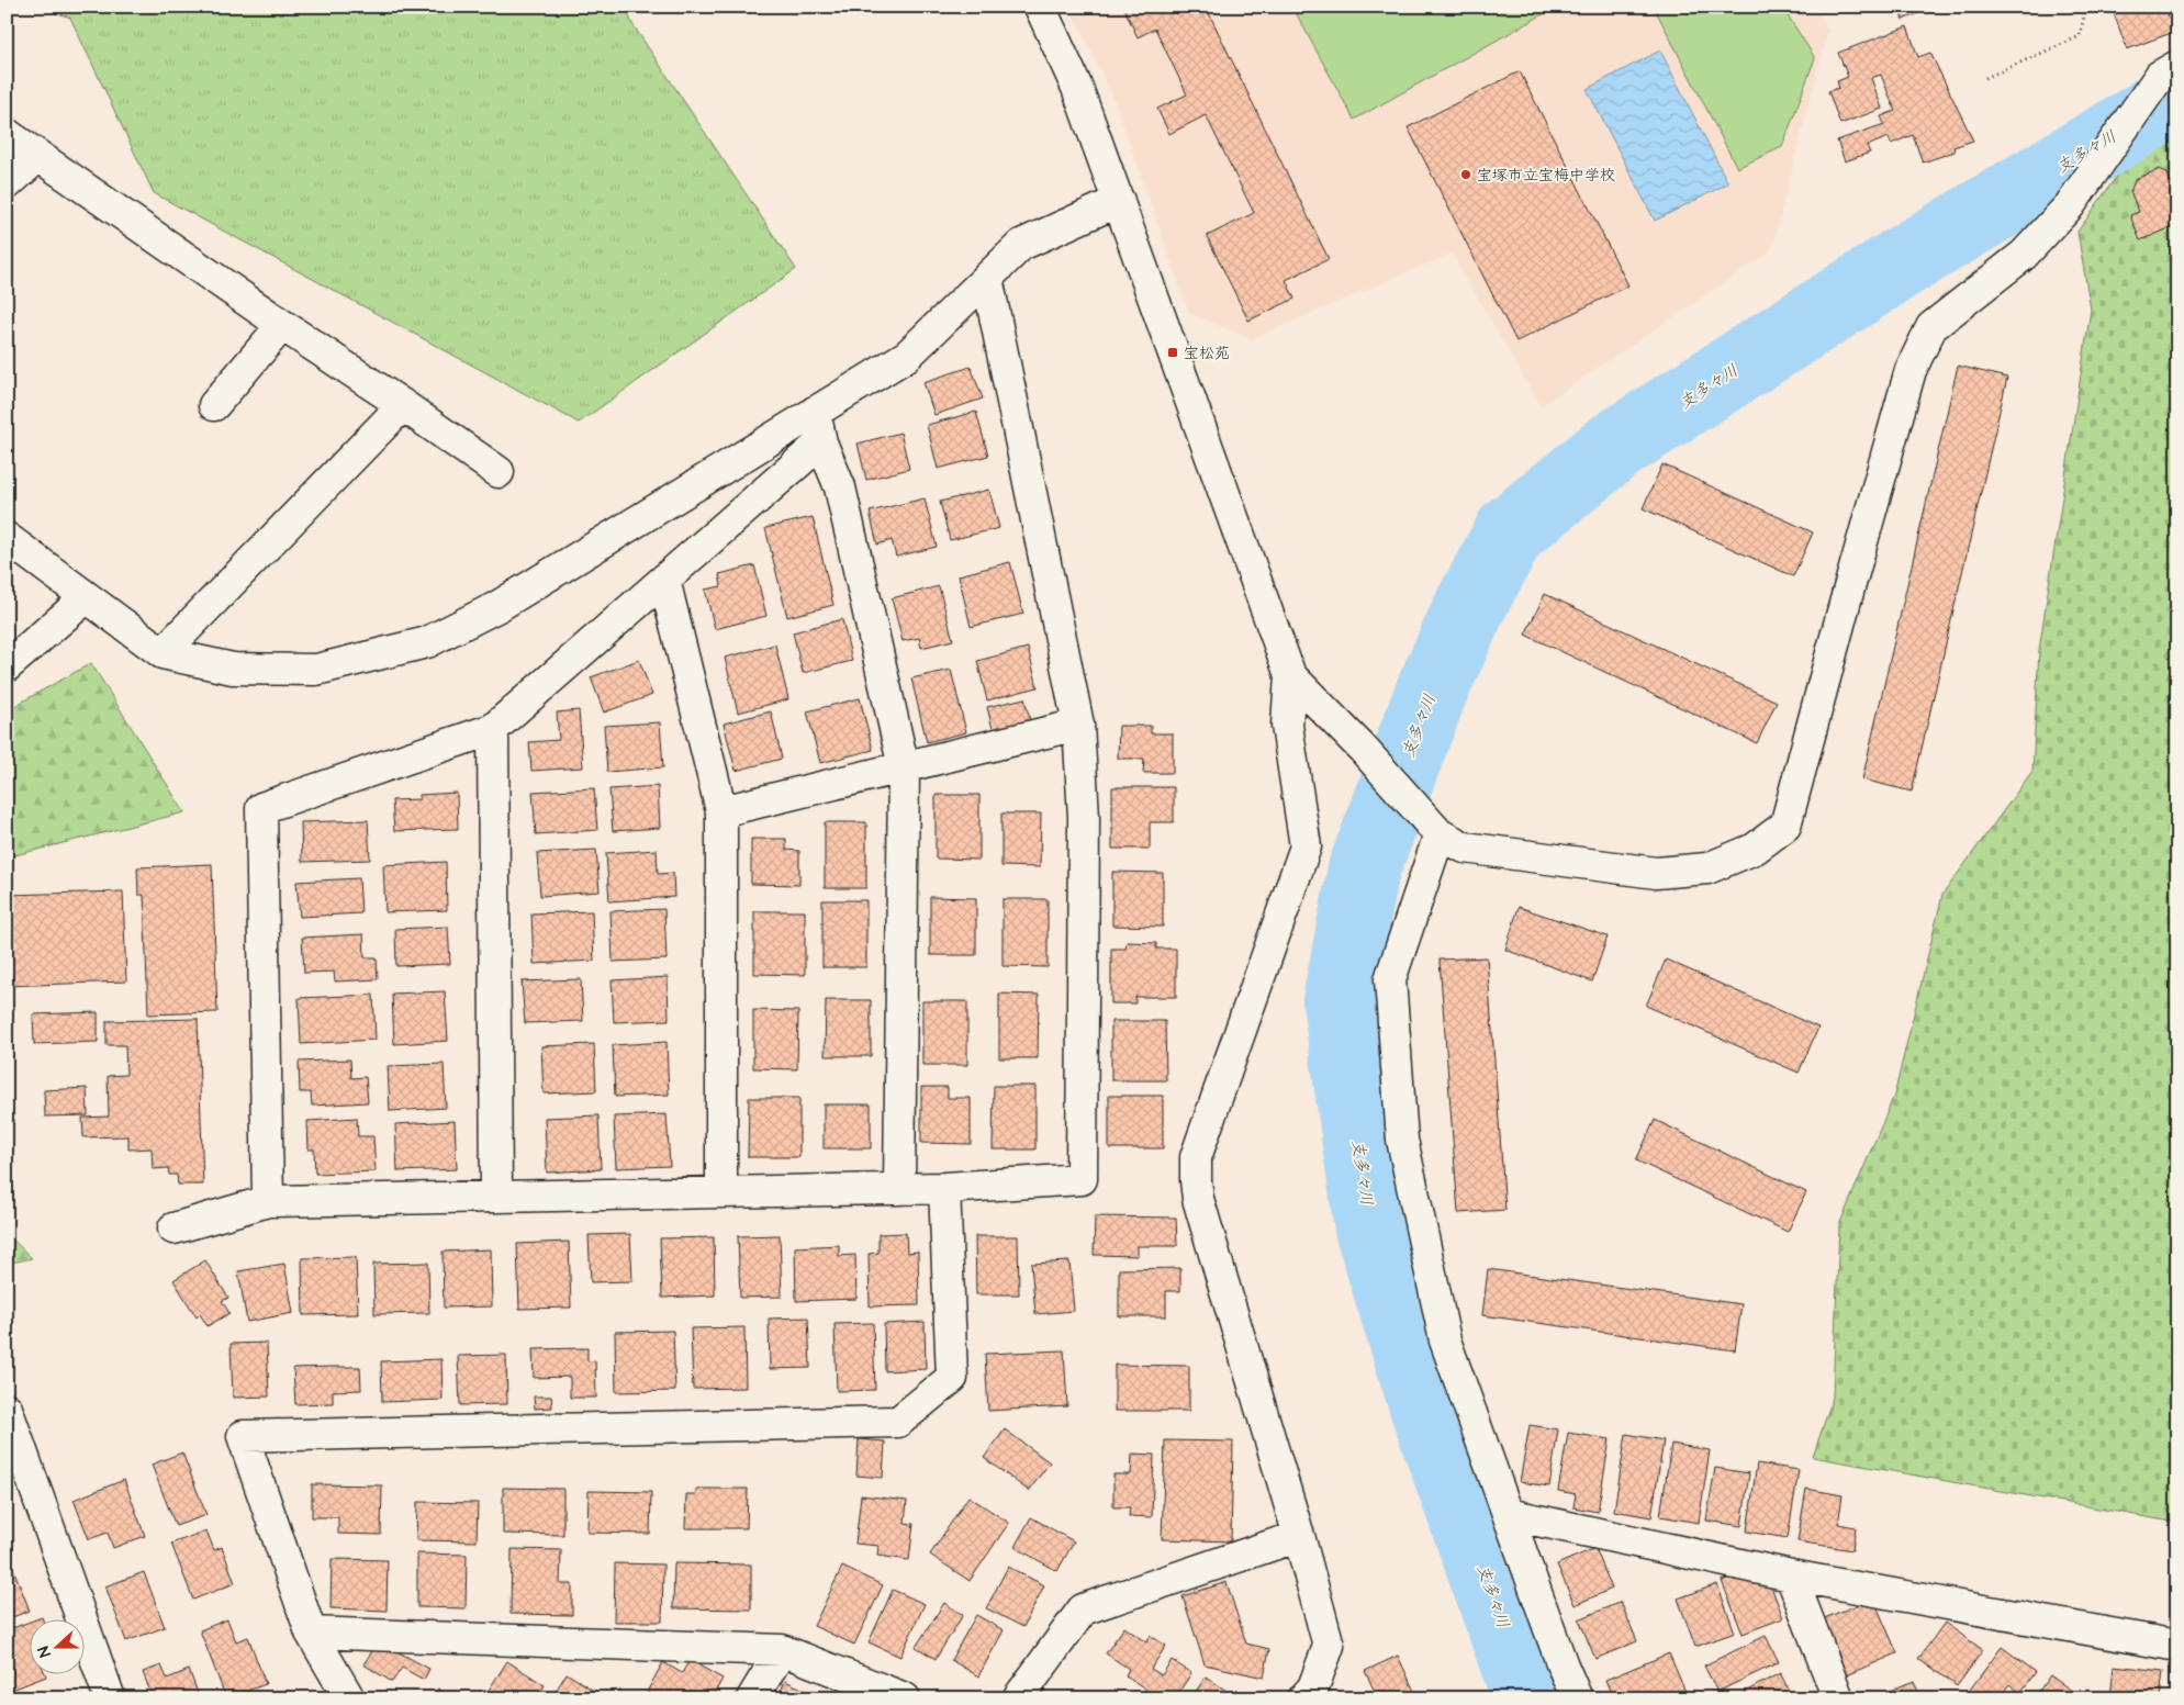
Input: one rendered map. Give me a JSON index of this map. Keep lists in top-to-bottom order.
{
  "water": ["支多々川"],
  "places": {
    "other": ["宝塚市立宝梅中学校"],
    "transit": ["宝松苑"]
  },
  "north": "left"
}
